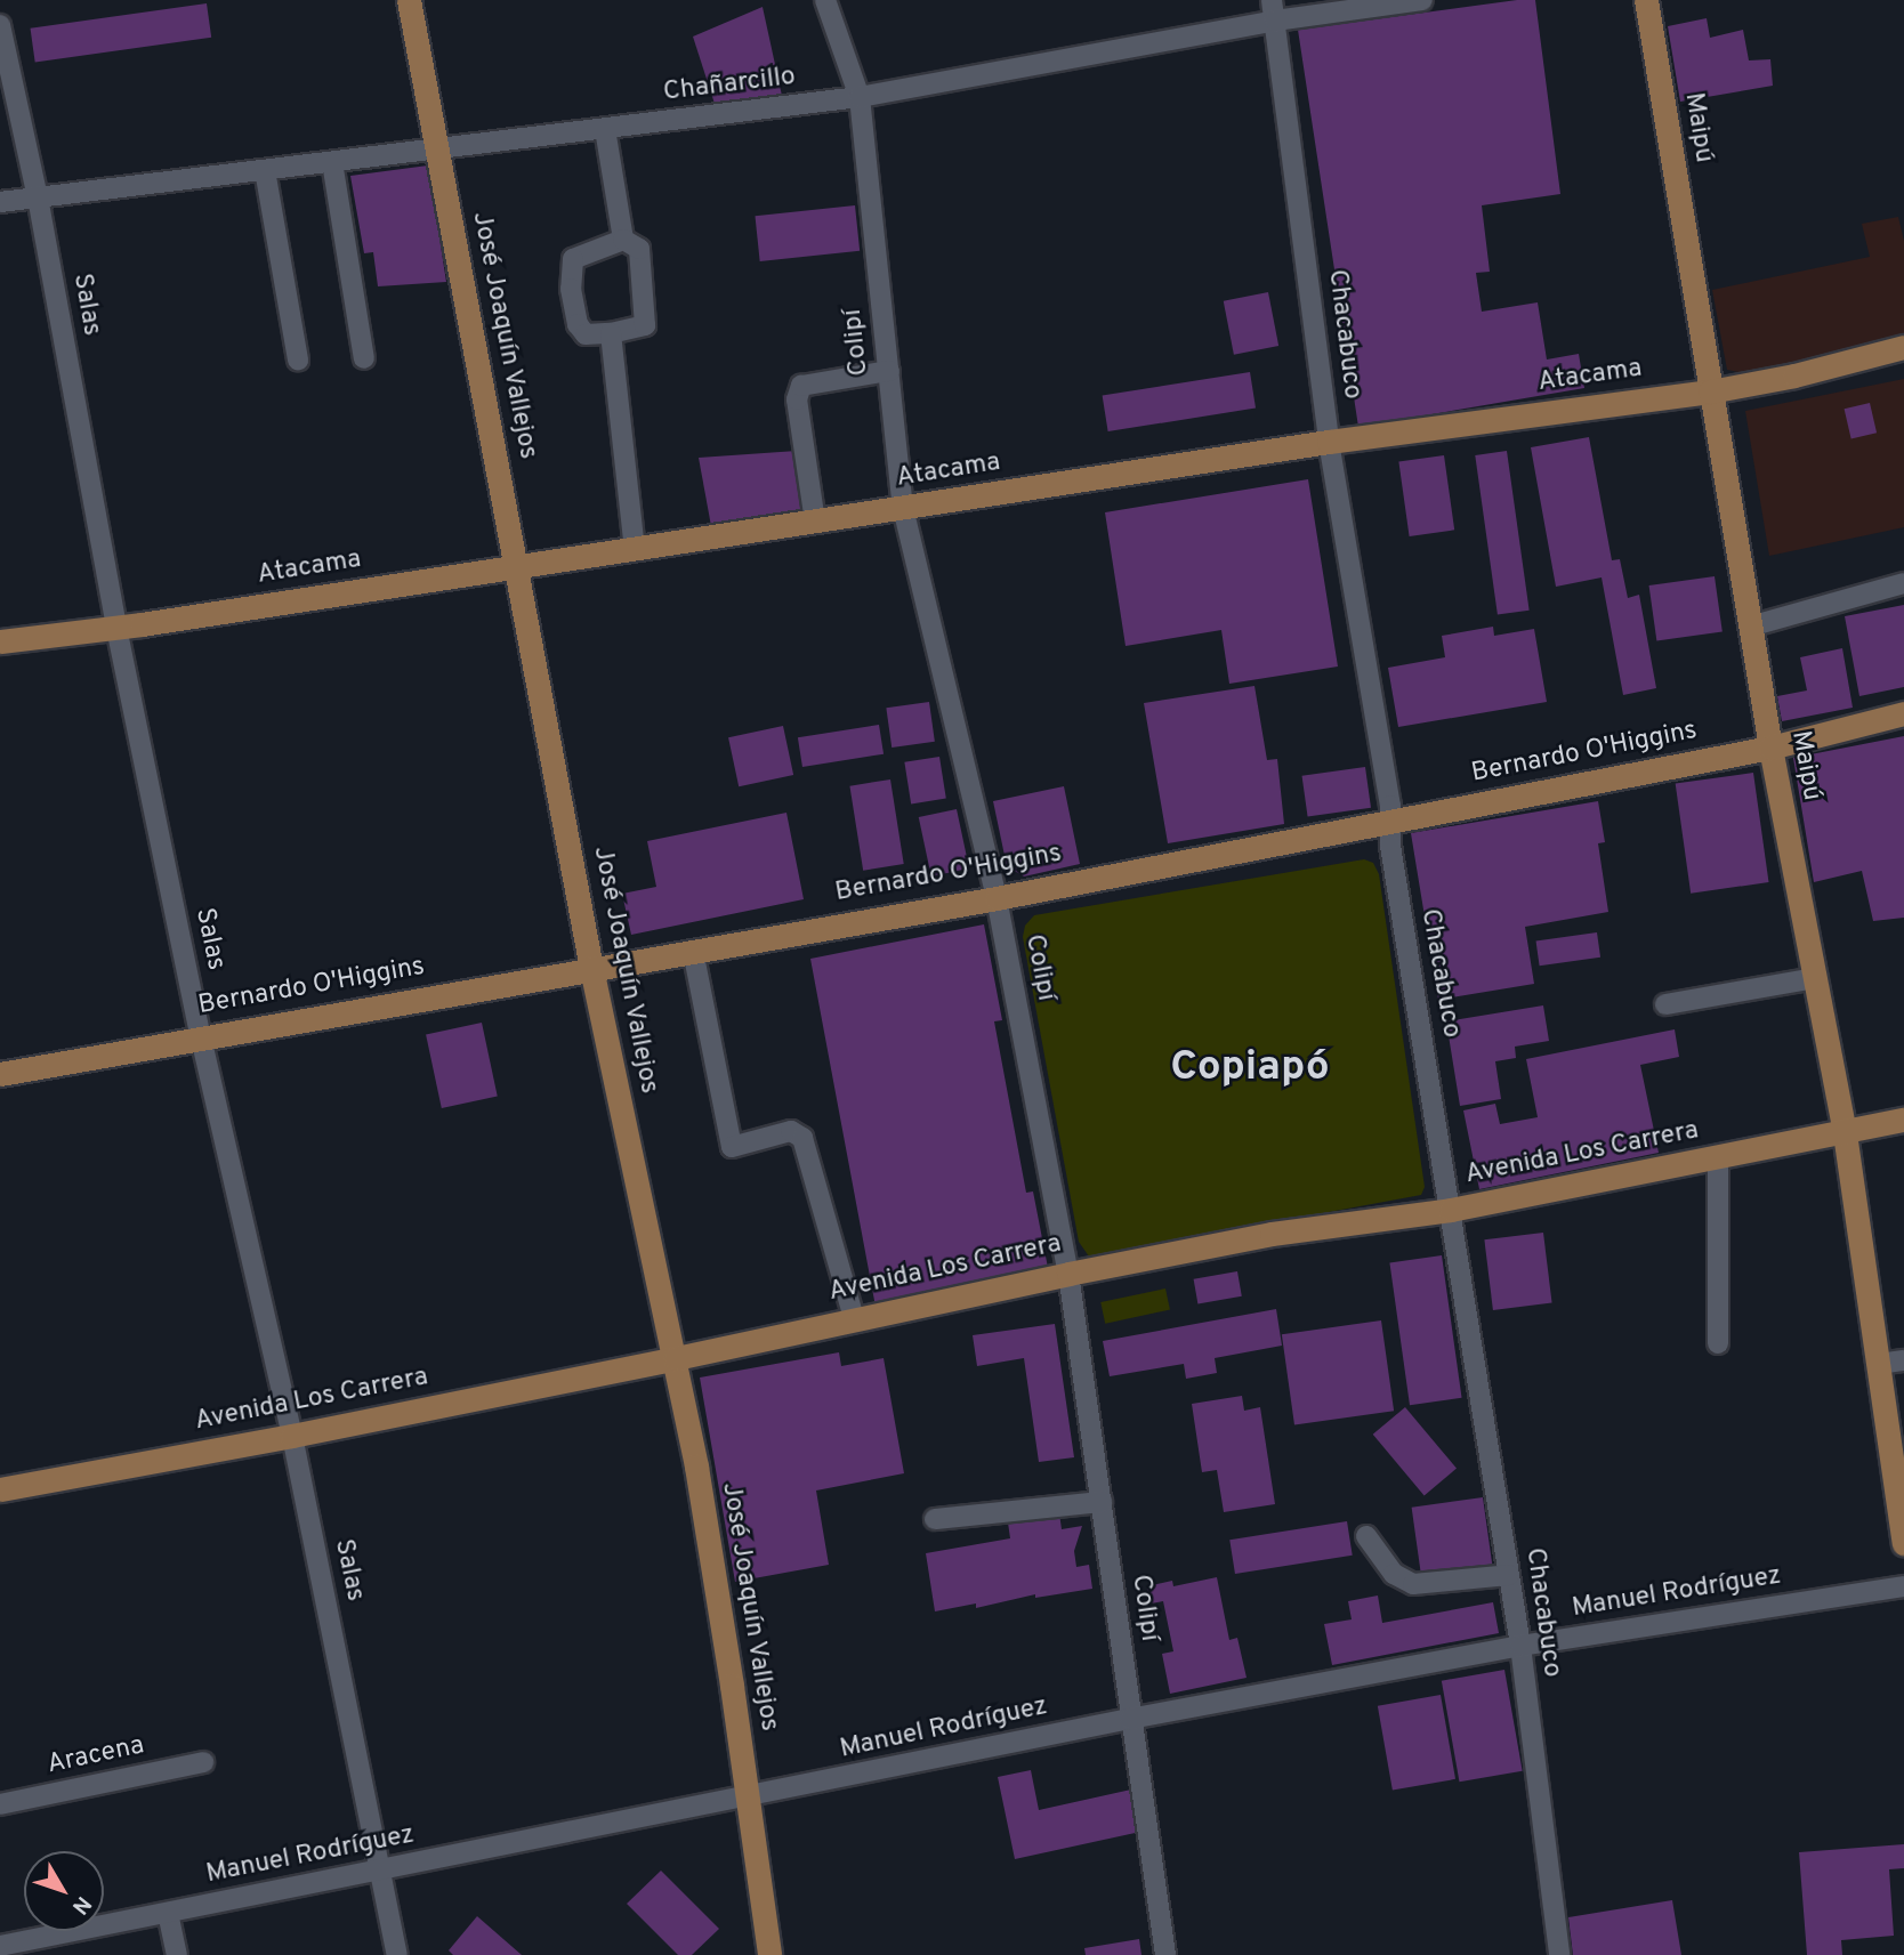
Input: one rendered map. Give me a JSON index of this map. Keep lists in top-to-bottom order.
{
  "streets": {
    "main road": [
      "Maipú",
      "José Joaquín Vallejos",
      "Atacama",
      "Bernardo O'Higgins",
      "Avenida Los Carrera"
    ],
    "street": [
      "Chañarcillo",
      "Salas",
      "Chacabuco",
      "Colipí",
      "Manuel Rodríguez",
      "Aracena"
    ]
  },
  "crossings": [
    ["Chañarcillo", "Salas"],
    ["Chañarcillo", "Chacabuco"],
    ["Chañarcillo", "José Joaquín Vallejos"],
    ["Chañarcillo", "Colipí"],
    ["Maipú", "Atacama"],
    ["Maipú", "Bernardo O'Higgins"],
    ["Maipú", "Avenida Los Carrera"],
    ["Salas", "Atacama"],
    ["Salas", "Bernardo O'Higgins"],
    ["Salas", "Avenida Los Carrera"],
    ["Salas", "Manuel Rodríguez"],
    ["Chacabuco", "Atacama"],
    ["Chacabuco", "Bernardo O'Higgins"],
    ["Chacabuco", "Avenida Los Carrera"],
    ["Chacabuco", "Manuel Rodríguez"],
    ["José Joaquín Vallejos", "Atacama"],
    ["José Joaquín Vallejos", "Bernardo O'Higgins"],
    ["José Joaquín Vallejos", "Avenida Los Carrera"],
    ["José Joaquín Vallejos", "Manuel Rodríguez"],
    ["Colipí", "Atacama"],
    ["Colipí", "Bernardo O'Higgins"],
    ["Colipí", "Avenida Los Carrera"],
    ["Colipí", "Manuel Rodríguez"]
  ],
  "districts": ["Copiapó"],
  "north": "bottom right"
}
